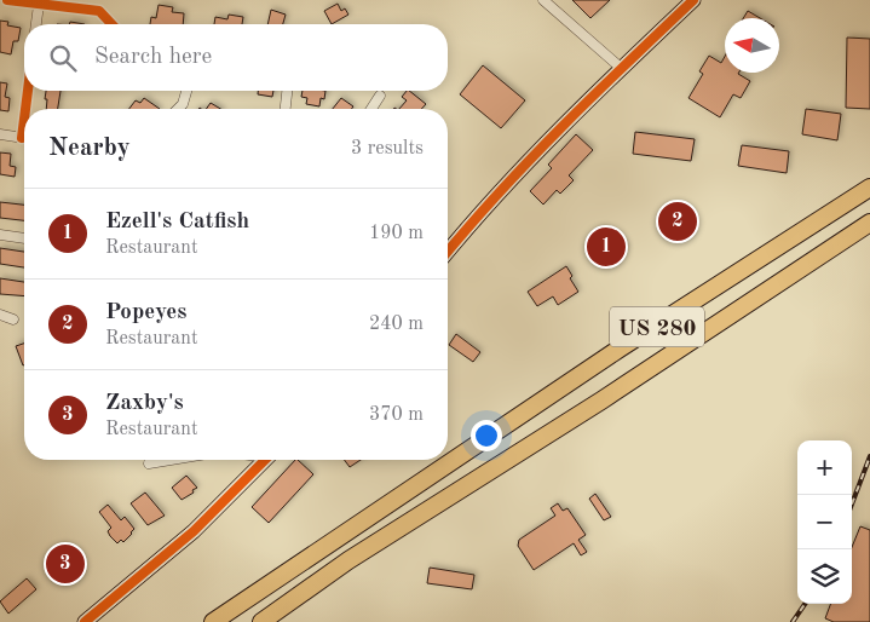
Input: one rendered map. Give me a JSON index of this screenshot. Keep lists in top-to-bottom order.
{
  "streets": {
    "highway": ["US 280"]
  },
  "north": "left",
  "page": {
    "search": "Search here",
    "heading": ["Nearby", "3 results"],
    "list": [
      {
        "mark": "1",
        "name": "Ezell's Catfish",
        "note": "Restaurant",
        "value": "190 m"
      },
      {
        "mark": "2",
        "name": "Popeyes",
        "note": "Restaurant",
        "value": "240 m"
      },
      {
        "mark": "3",
        "name": "Zaxby's",
        "note": "Restaurant",
        "value": "370 m"
      }
    ],
    "pins": ["2", "1", "3"],
    "map_buttons": ["+", "−"]
  }
}
